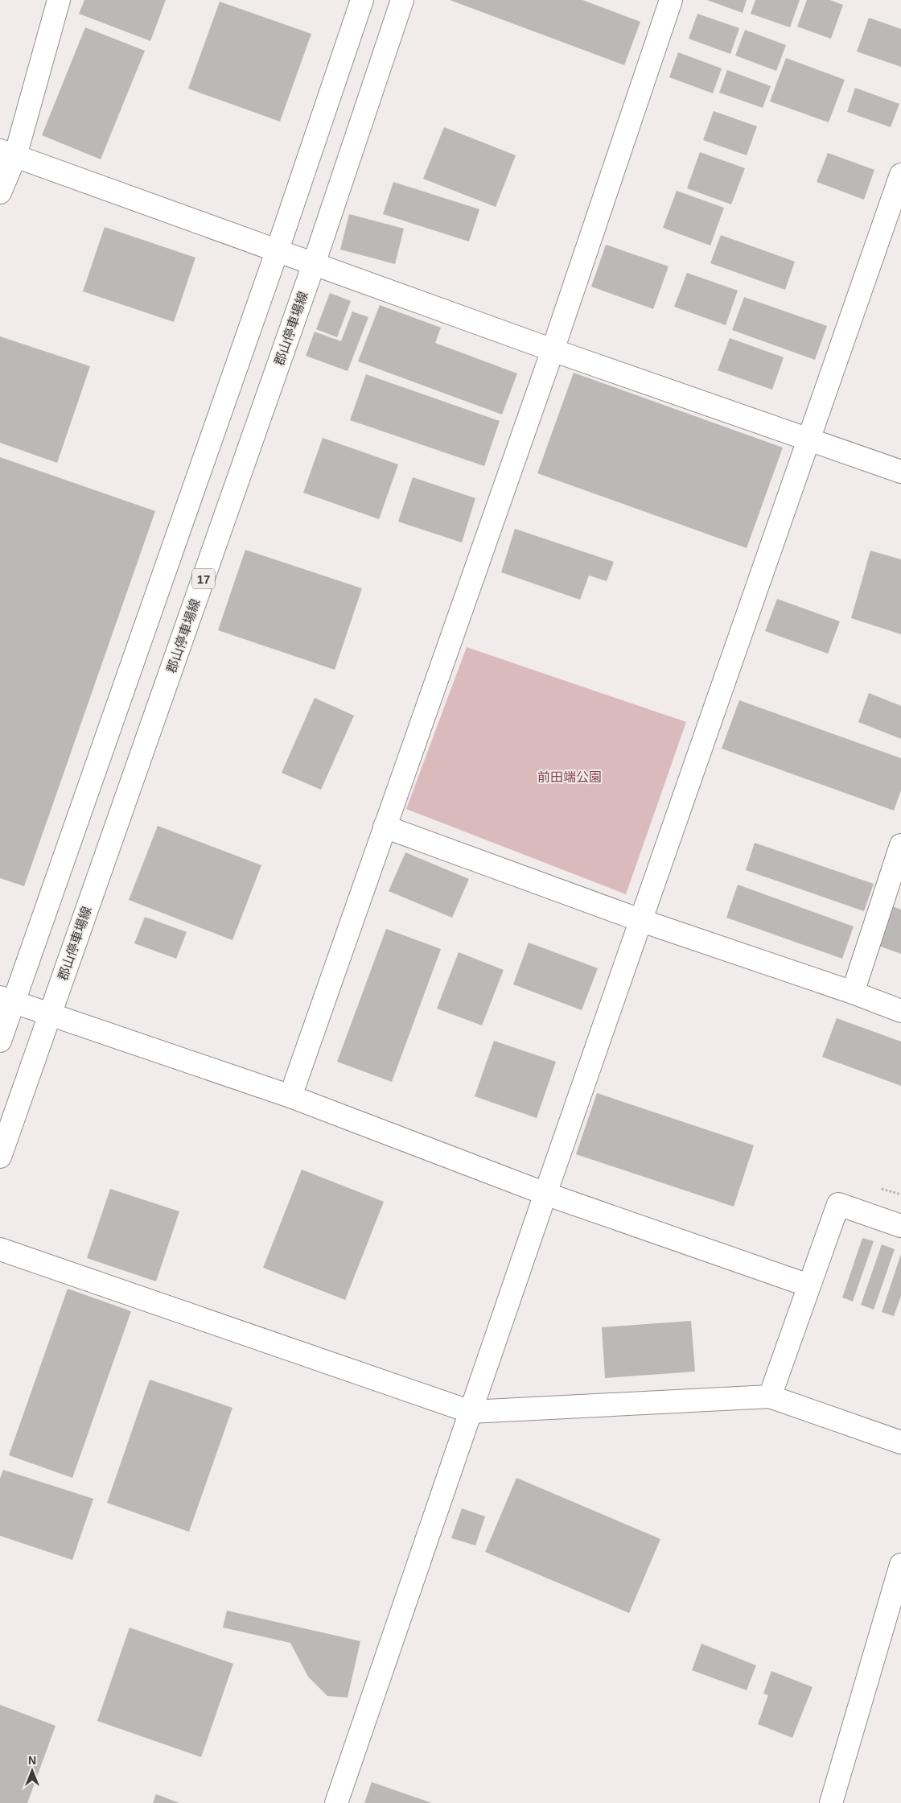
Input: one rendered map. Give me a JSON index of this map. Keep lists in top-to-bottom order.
{
  "streets": {
    "street": ["郡山停車場線", "17"]
  },
  "parks": ["前田端公園"],
  "north": "top"
}
